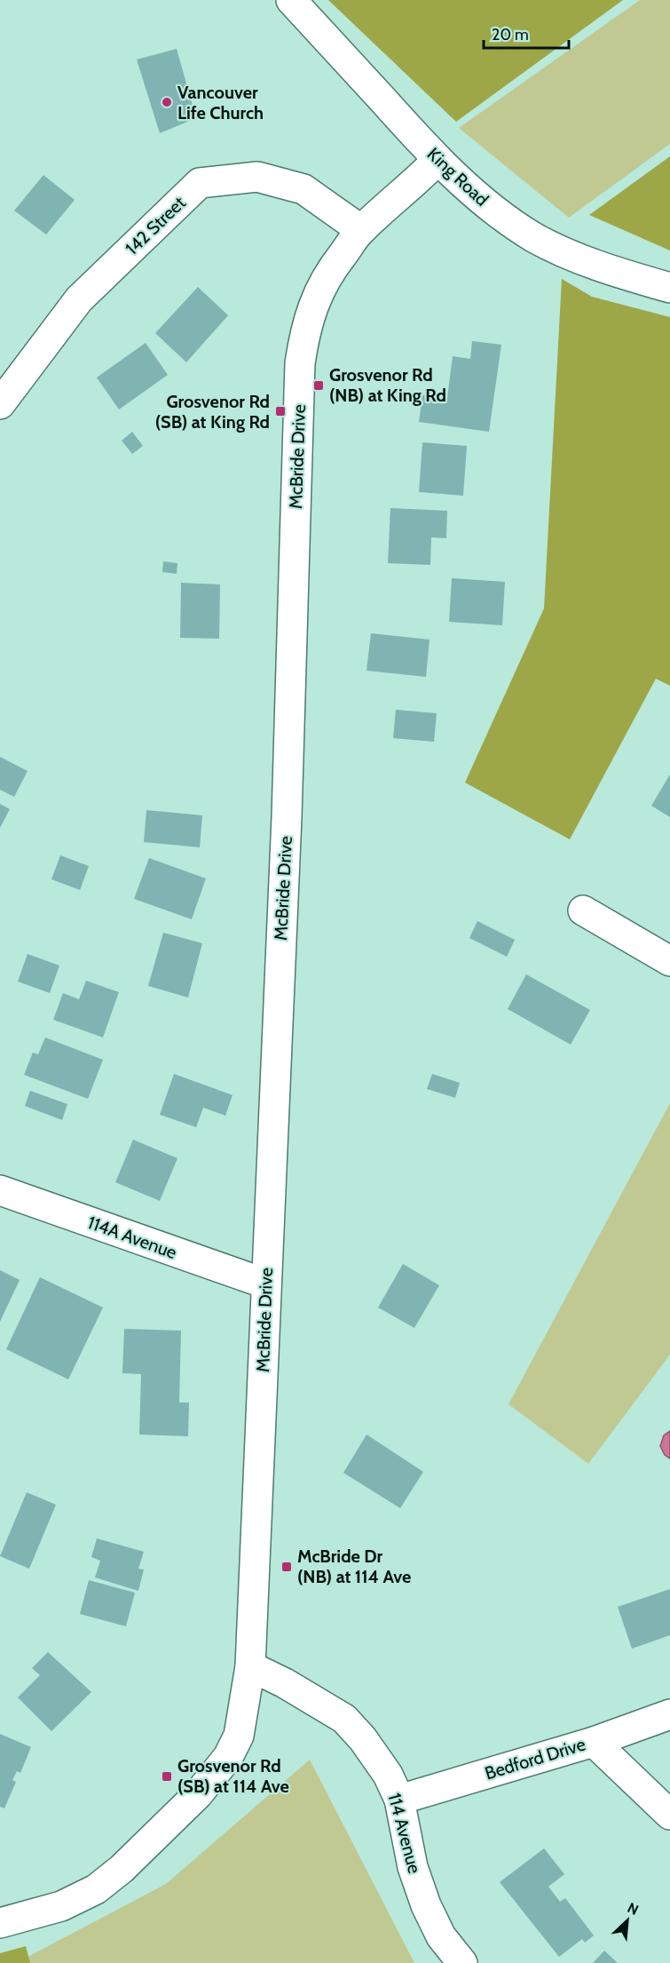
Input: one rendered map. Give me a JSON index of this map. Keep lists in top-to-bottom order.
{
  "streets": {
    "street": [
      "King Road",
      "142 Street",
      "McBride Drive",
      "114A Avenue",
      "Bedford Drive",
      "114 Avenue"
    ]
  },
  "crossings": [
    ["King Road", "McBride Drive"],
    ["142 Street", "McBride Drive"],
    ["McBride Drive", "114A Avenue"],
    ["McBride Drive", "114 Avenue"],
    ["Bedford Drive", "114 Avenue"]
  ],
  "places": {
    "other": ["Vancouver Life Church"],
    "transit": [
      "Grosvenor Rd (NB) at King Rd",
      "Grosvenor Rd (SB) at King Rd",
      "McBride Dr (NB) at 114 Ave",
      "Grosvenor Rd (SB) at 114 Ave"
    ]
  },
  "scale_bar": "20 m",
  "north": "top right"
}
